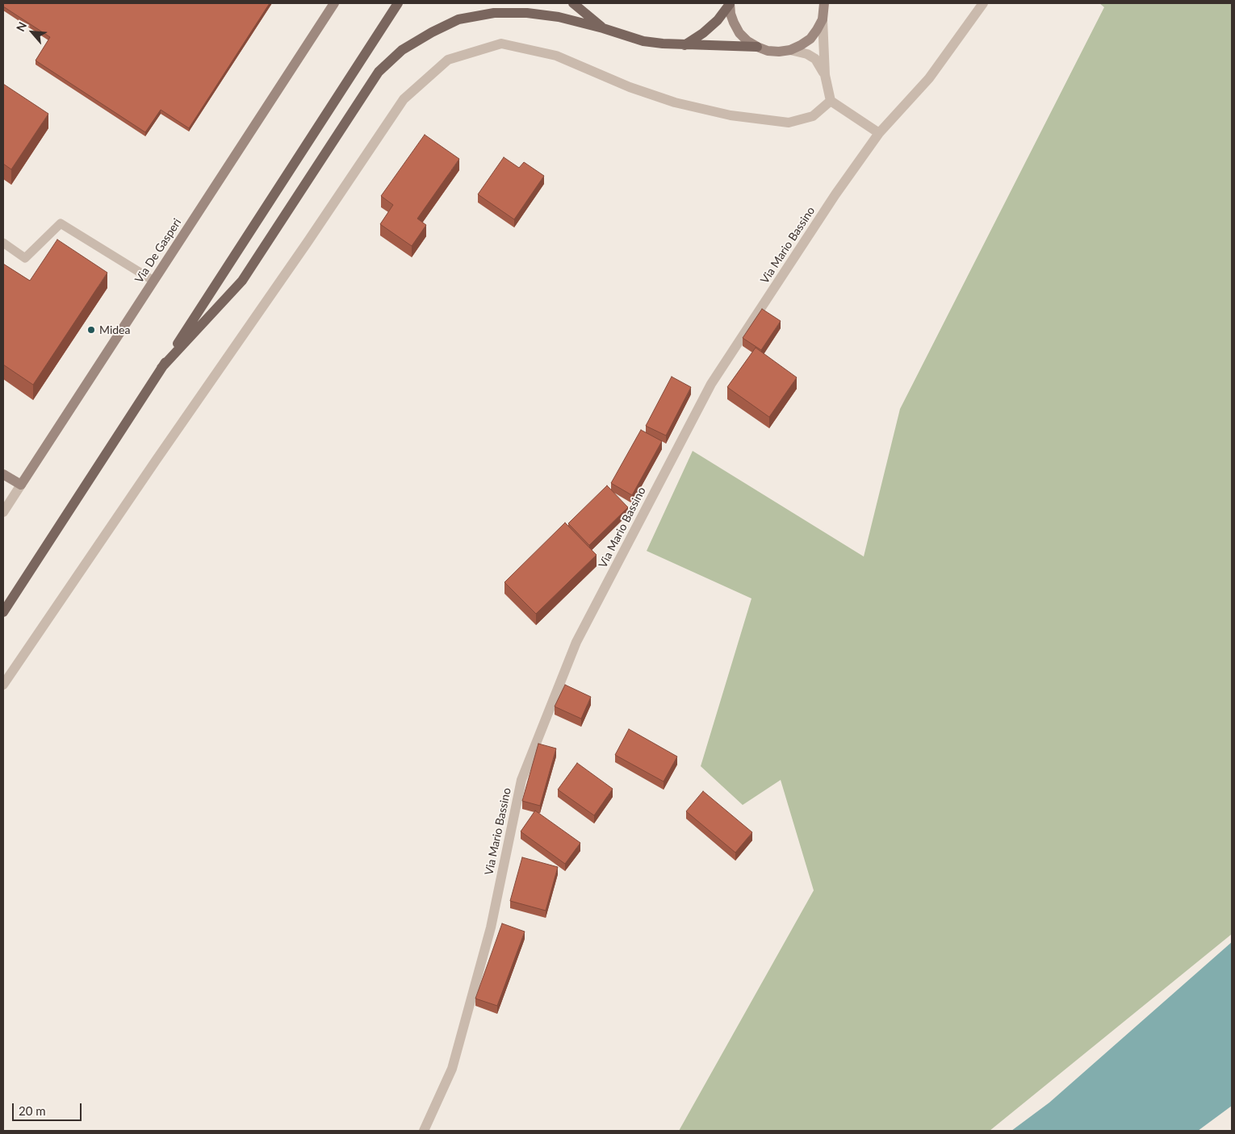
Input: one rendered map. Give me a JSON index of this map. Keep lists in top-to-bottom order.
{
  "streets": {
    "street": ["Via Mario Bassino", "Via De Gasperi"]
  },
  "places": ["Midea"],
  "scale_bar": "20 m",
  "north": "top left"
}
